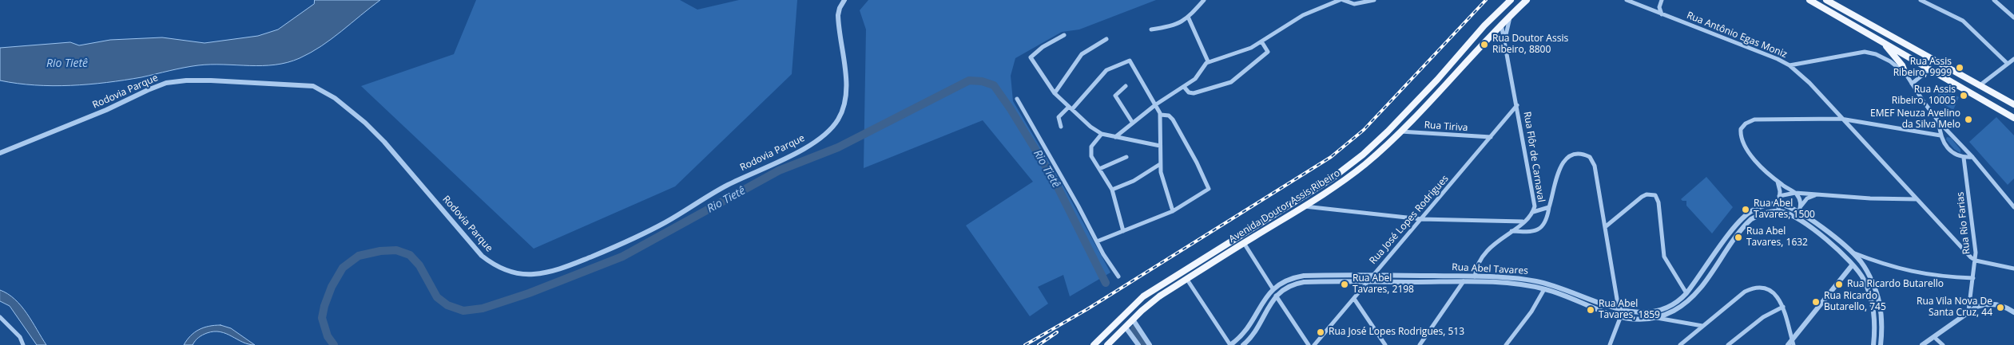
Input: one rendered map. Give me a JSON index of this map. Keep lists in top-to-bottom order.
{
  "streets": {
    "main road": ["Avenida Doutor Assis Ribeiro"],
    "street": [
      "Rua Antônio Egas Moniz",
      "Rodovia Parque",
      "Rua Tiriva",
      "Rua Flôr de Carnaval",
      "Rua José Lopes Rodrigues",
      "Rua Rio Farias",
      "Rua Abel Tavares"
    ]
  },
  "crossings": [
    ["Rua Antônio Egas Moniz", "Rua Rio Farias"],
    ["Rua Tiriva", "Avenida Doutor Assis Ribeiro"],
    ["Rua Tiriva", "Rua José Lopes Rodrigues"],
    ["Rua Flôr de Carnaval", "Avenida Doutor Assis Ribeiro"],
    ["Rua Flôr de Carnaval", "Rua José Lopes Rodrigues"],
    ["Rua Flôr de Carnaval", "Rua Abel Tavares"],
    ["Rua José Lopes Rodrigues", "Rua Abel Tavares"]
  ],
  "water": ["Rio Tietê"],
  "places": [
    "Rua Doutor Assis Ribeiro, 8800",
    "Rua Assis Ribeiro, 9999",
    "Rua Assis Ribeiro, 10005",
    "EMEF Neuza Avelino da Silva Melo",
    "Rua Abel Tavares, 1500",
    "Rua Abel Tavares, 1632",
    "Rua Abel Tavares, 2198",
    "Rua Ricardo Butarello",
    "Rua Ricardo Butarello, 745",
    "Rua Vila Nova De Santa Cruz, 44",
    "Rua Abel Tavares, 1859",
    "Rua José Lopes Rodrigues, 513"
  ]
}
